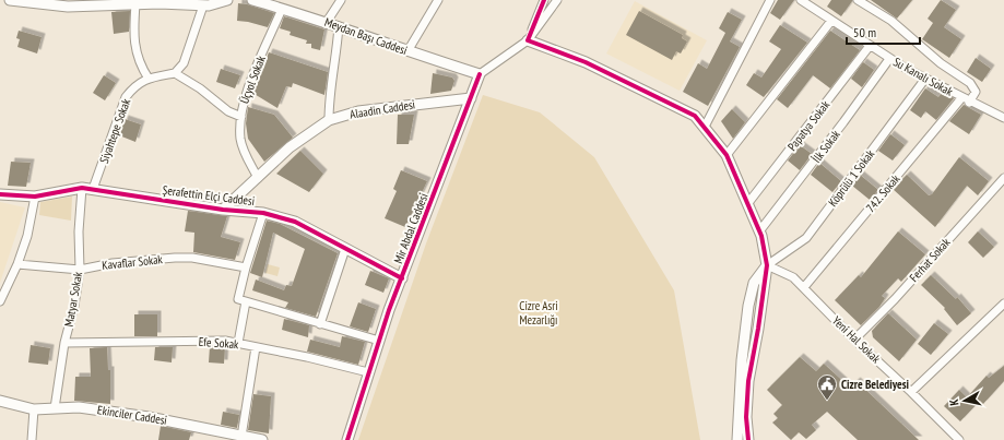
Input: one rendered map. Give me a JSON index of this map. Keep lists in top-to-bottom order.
{
  "streets": {
    "street": [
      "Meydan Başı Caddesi",
      "Su Kanalı Sokak",
      "Üçyol Sokak",
      "Alaadin Caddesi",
      "Papatya Sokak",
      "Siyahtepe Sokak",
      "İlk Sokak",
      "Köprülü 1 Sokak",
      "742. Sokak",
      "Şerafettin Elçi Caddesi",
      "Mir Abdal Caddesi",
      "Ferhat Sokak",
      "Kavaflar Sokak",
      "Matyar Sokak",
      "Yeni Hal Sokak",
      "Efe Sokak",
      "Ekinciler Caddesi"
    ]
  },
  "crossings": [
    ["Meydan Başı Caddesi", "Üçyol Sokak"],
    ["Meydan Başı Caddesi", "Mir Abdal Caddesi"],
    ["Su Kanalı Sokak", "Papatya Sokak"],
    ["Su Kanalı Sokak", "İlk Sokak"],
    ["Su Kanalı Sokak", "Köprülü 1 Sokak"],
    ["Su Kanalı Sokak", "742. Sokak"],
    ["Üçyol Sokak", "Alaadin Caddesi"],
    ["Alaadin Caddesi", "Şerafettin Elçi Caddesi"],
    ["Alaadin Caddesi", "Mir Abdal Caddesi"],
    ["Siyahtepe Sokak", "Şerafettin Elçi Caddesi"],
    ["Köprülü 1 Sokak", "Yeni Hal Sokak"],
    ["742. Sokak", "Yeni Hal Sokak"],
    ["Şerafettin Elçi Caddesi", "Mir Abdal Caddesi"],
    ["Şerafettin Elçi Caddesi", "Matyar Sokak"],
    ["Mir Abdal Caddesi", "Efe Sokak"],
    ["Ferhat Sokak", "Yeni Hal Sokak"],
    ["Kavaflar Sokak", "Matyar Sokak"],
    ["Matyar Sokak", "Efe Sokak"],
    ["Matyar Sokak", "Ekinciler Caddesi"]
  ],
  "parks": ["Cizre Asri Mezarlığı"],
  "places": {
    "public building": ["Cizre Belediyesi"]
  },
  "scale_bar": "50 m",
  "north": "left"
}
